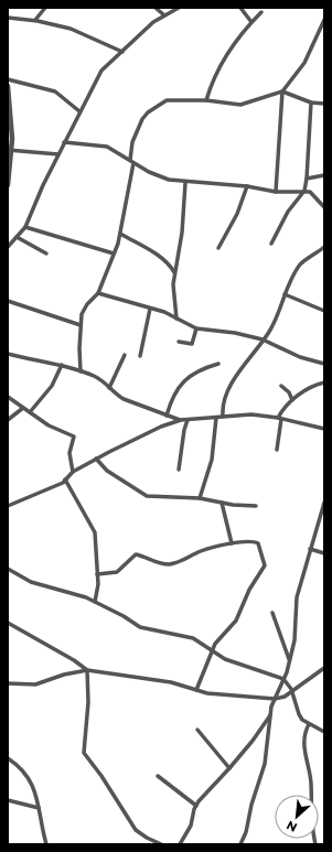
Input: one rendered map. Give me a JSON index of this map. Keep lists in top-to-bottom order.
{
  "north": "bottom left"
}
